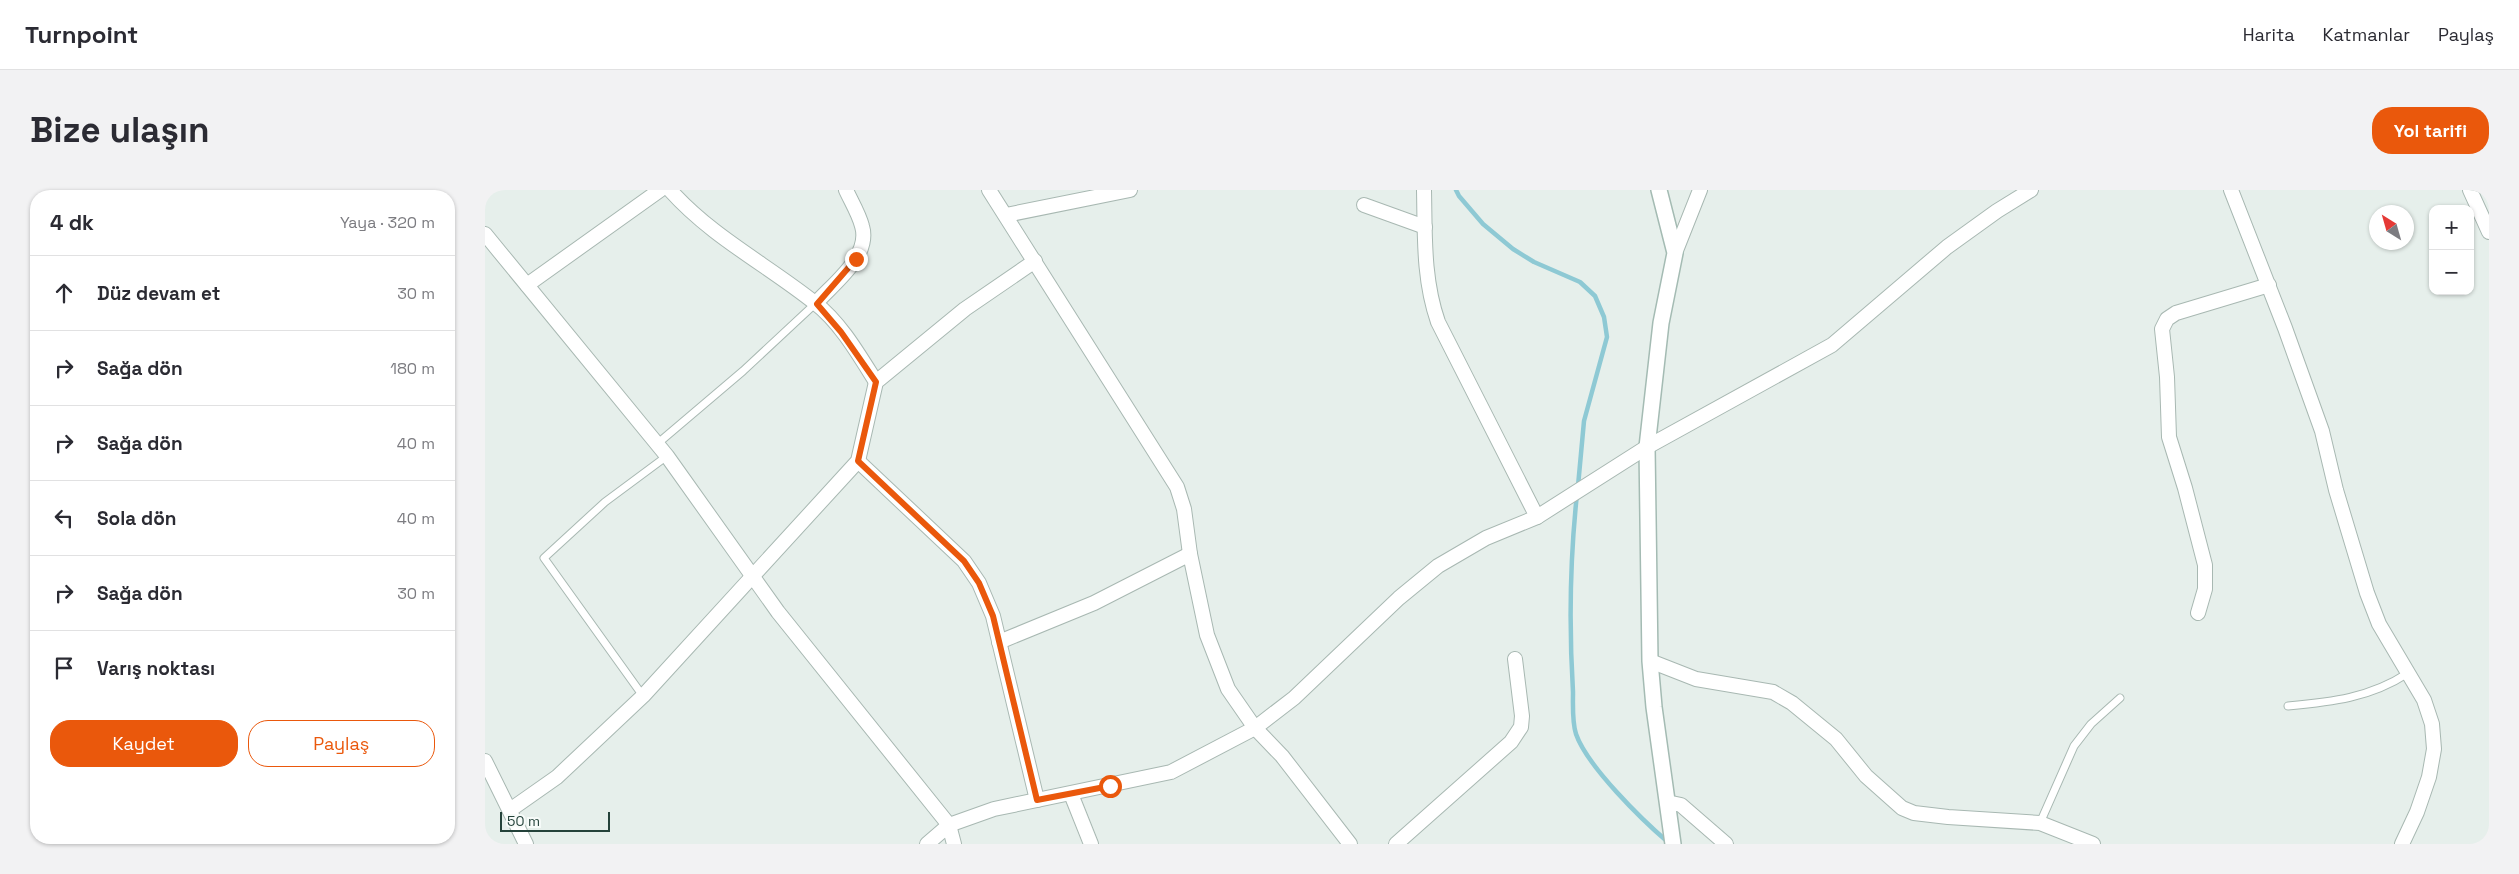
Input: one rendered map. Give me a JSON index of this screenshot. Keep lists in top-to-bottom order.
{
  "scale_bar": "50 m",
  "north": "top left",
  "page": {
    "header": "Turnpoint",
    "nav": ["Harita", "Katmanlar", "Paylaş"],
    "buttons": [
      "Yol tarifi",
      ["Kaydet", "Paylaş"]
    ],
    "title": "Bize ulaşın",
    "heading": ["4 dk", "Yaya · 320 m"],
    "map_buttons": ["+", "−"],
    "list": [
      ["Düz devam et", "30 m"],
      ["Sağa dön", "180 m"],
      ["Sağa dön", "40 m"],
      ["Sola dön", "40 m"],
      ["Sağa dön", "30 m"],
      "Varış noktası"
    ],
    "scale": "50 m"
  }
}
